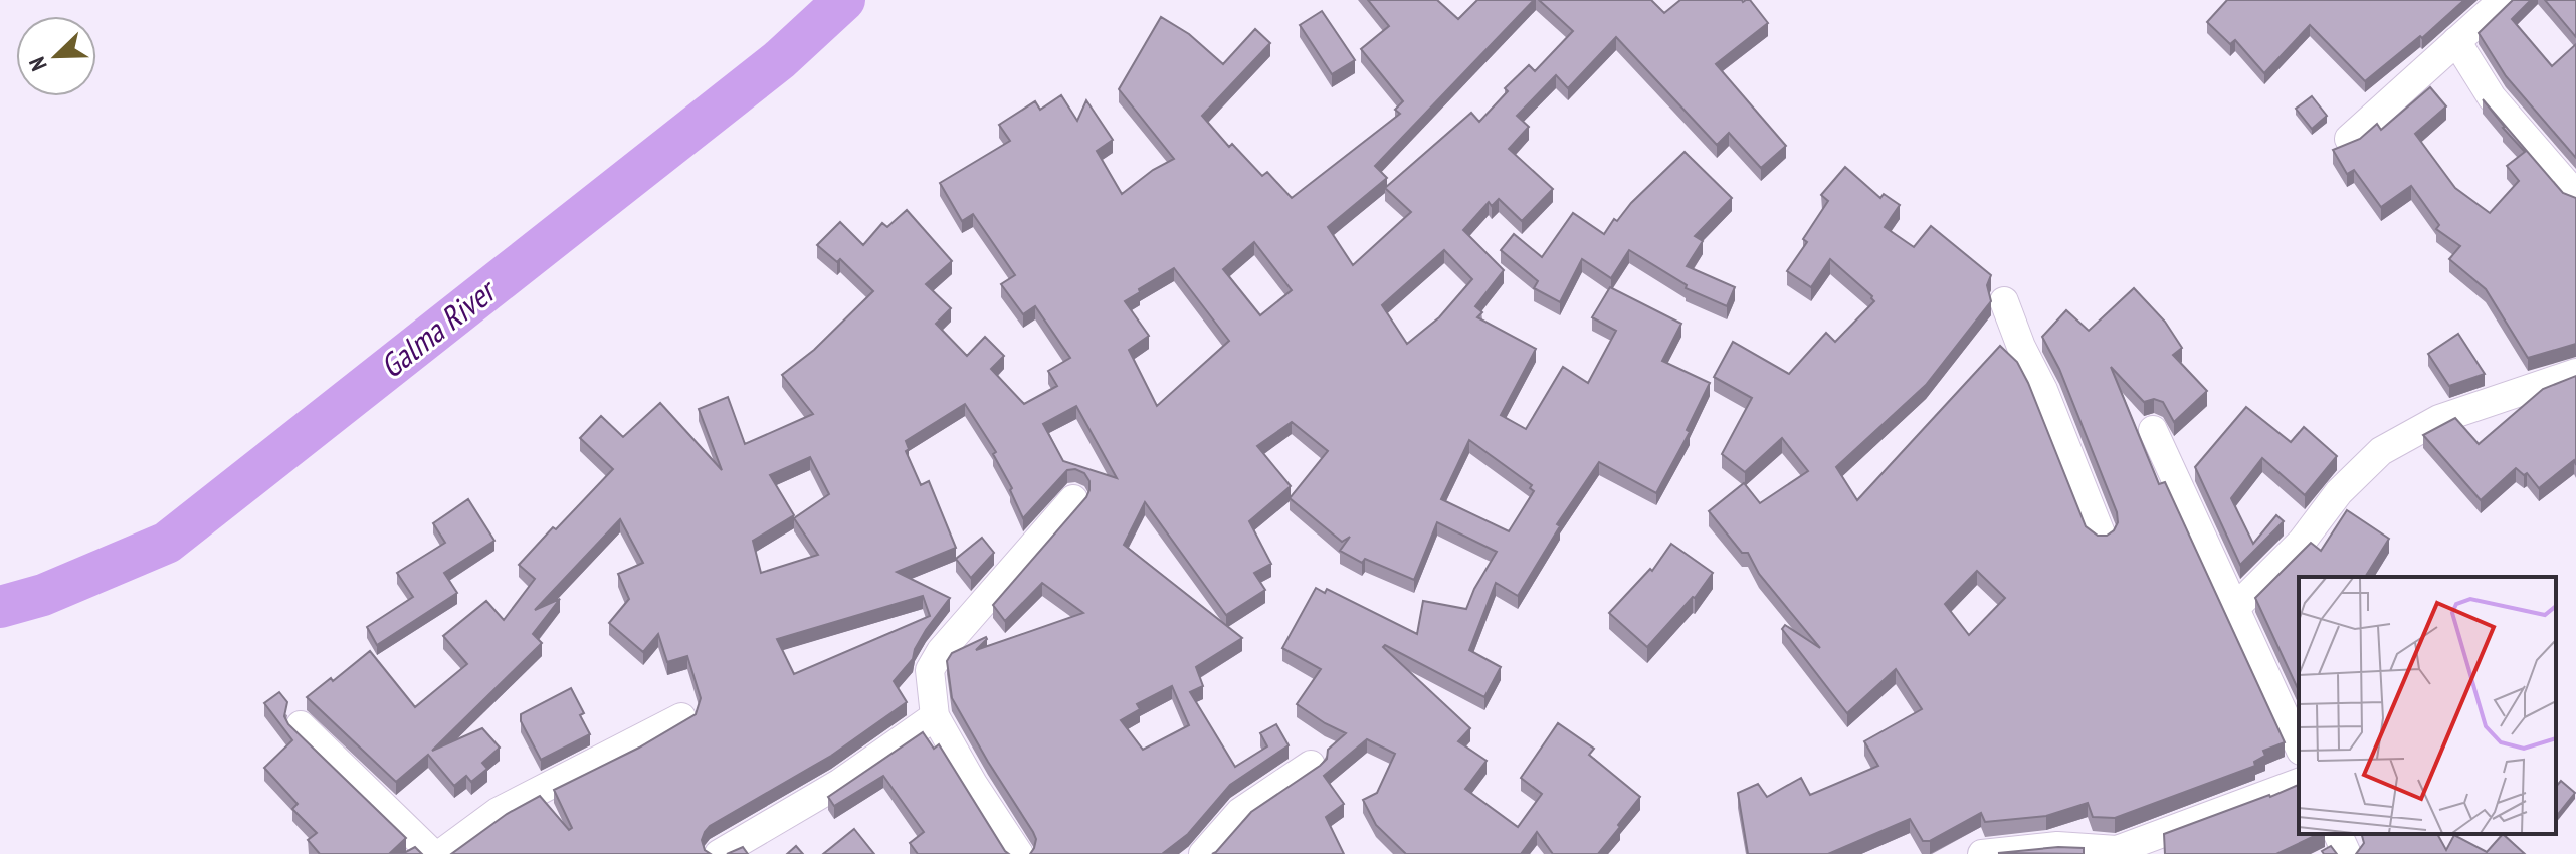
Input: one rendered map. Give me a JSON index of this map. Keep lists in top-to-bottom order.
{
  "water": ["Galma River"],
  "north": "bottom left"
}
